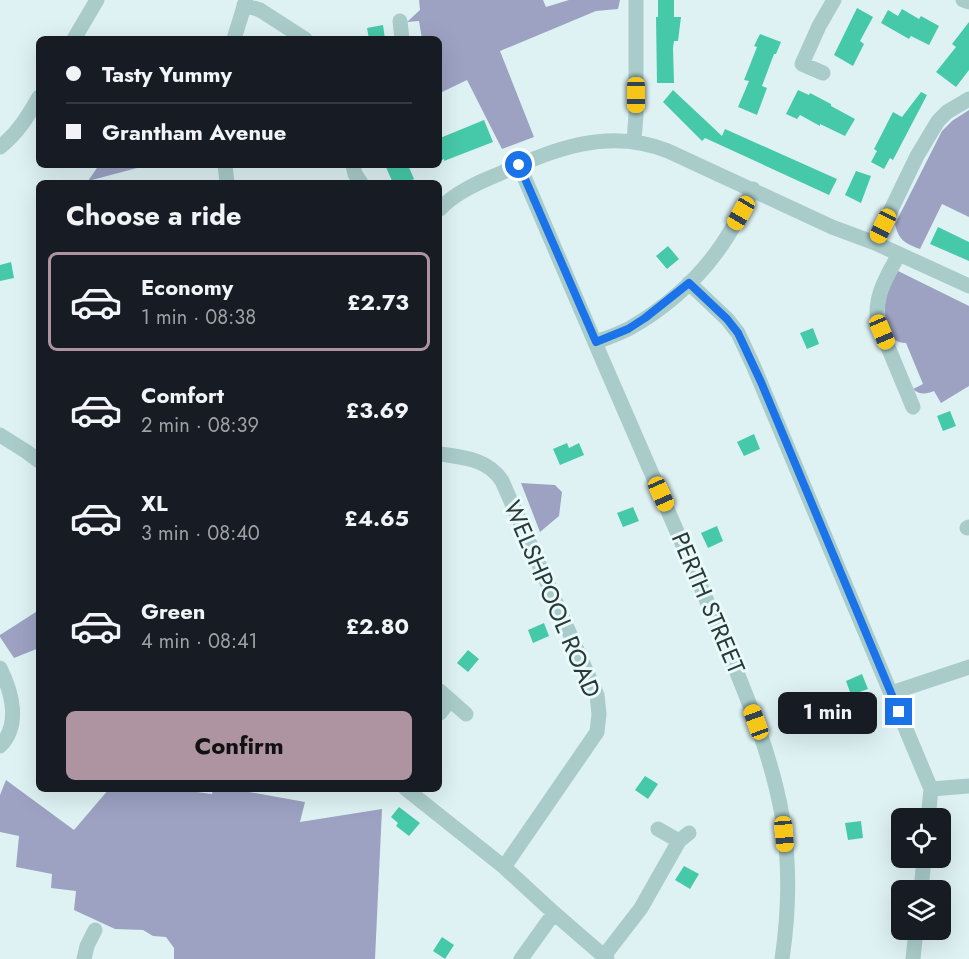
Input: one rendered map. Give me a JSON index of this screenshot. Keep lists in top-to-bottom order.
{
  "streets": {
    "street": ["WELSHPOOL ROAD", "PERTH STREET"]
  },
  "page": {
    "banner": ["Tasty Yummy", "Grantham Avenue"],
    "heading": "Choose a ride",
    "list": [
      {
        "name": "Economy",
        "note": "1 min · 08:38",
        "value": "£2.73"
      },
      {
        "name": "Comfort",
        "note": "2 min · 08:39",
        "value": "£3.69"
      },
      {
        "name": "XL",
        "note": "3 min · 08:40",
        "value": "£4.65"
      },
      {
        "name": "Green",
        "note": "4 min · 08:41",
        "value": "£2.80"
      }
    ],
    "bubble": "1 min",
    "buttons": "Confirm"
  }
}
